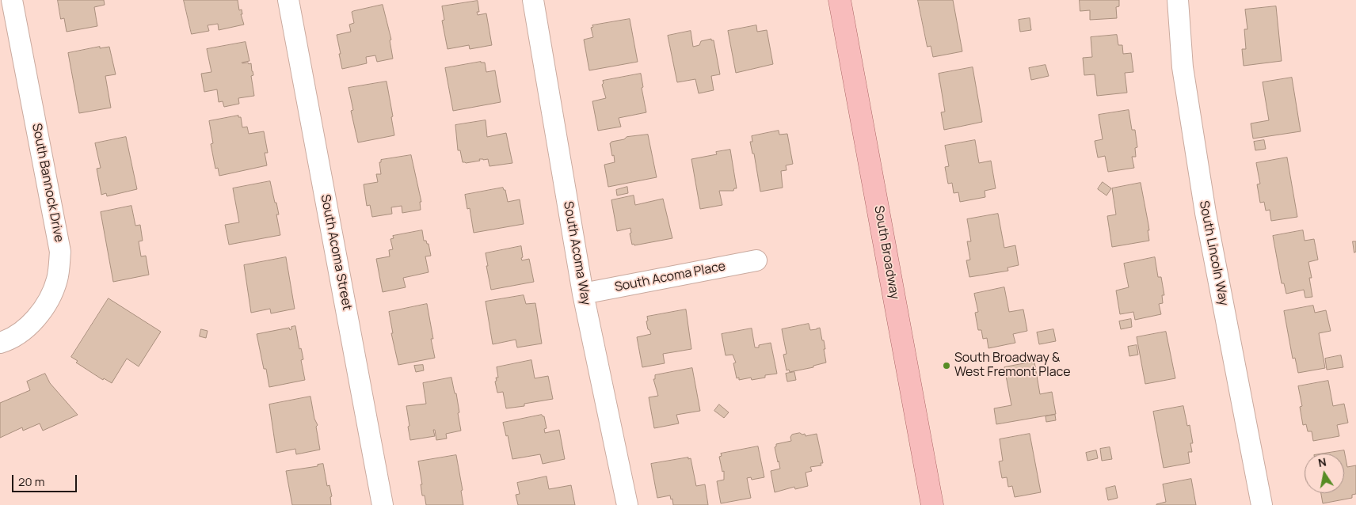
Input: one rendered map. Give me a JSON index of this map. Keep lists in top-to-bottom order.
{
  "streets": {
    "main road": ["South Broadway"],
    "street": [
      "South Bannock Drive",
      "South Acoma Street",
      "South Acoma Way",
      "South Lincoln Way",
      "South Acoma Place"
    ]
  },
  "crossings": [
    ["South Acoma Way", "South Acoma Place"]
  ],
  "places": ["South Broadway & West Fremont Place"],
  "scale_bar": "20 m",
  "north": "top"
}
